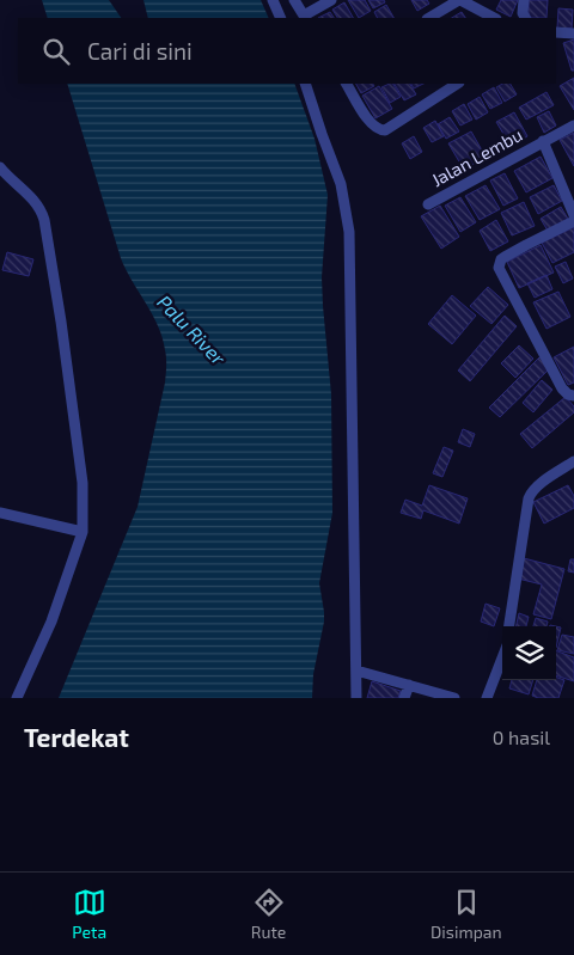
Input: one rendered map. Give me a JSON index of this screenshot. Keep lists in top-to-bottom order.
{
  "streets": {
    "street": ["Jalan Lembu"]
  },
  "water": ["Palu River"],
  "page": {
    "search": "Cari di sini",
    "heading": ["Terdekat", "0 hasil"],
    "nav": ["Peta", "Rute", "Disimpan"]
  }
}
